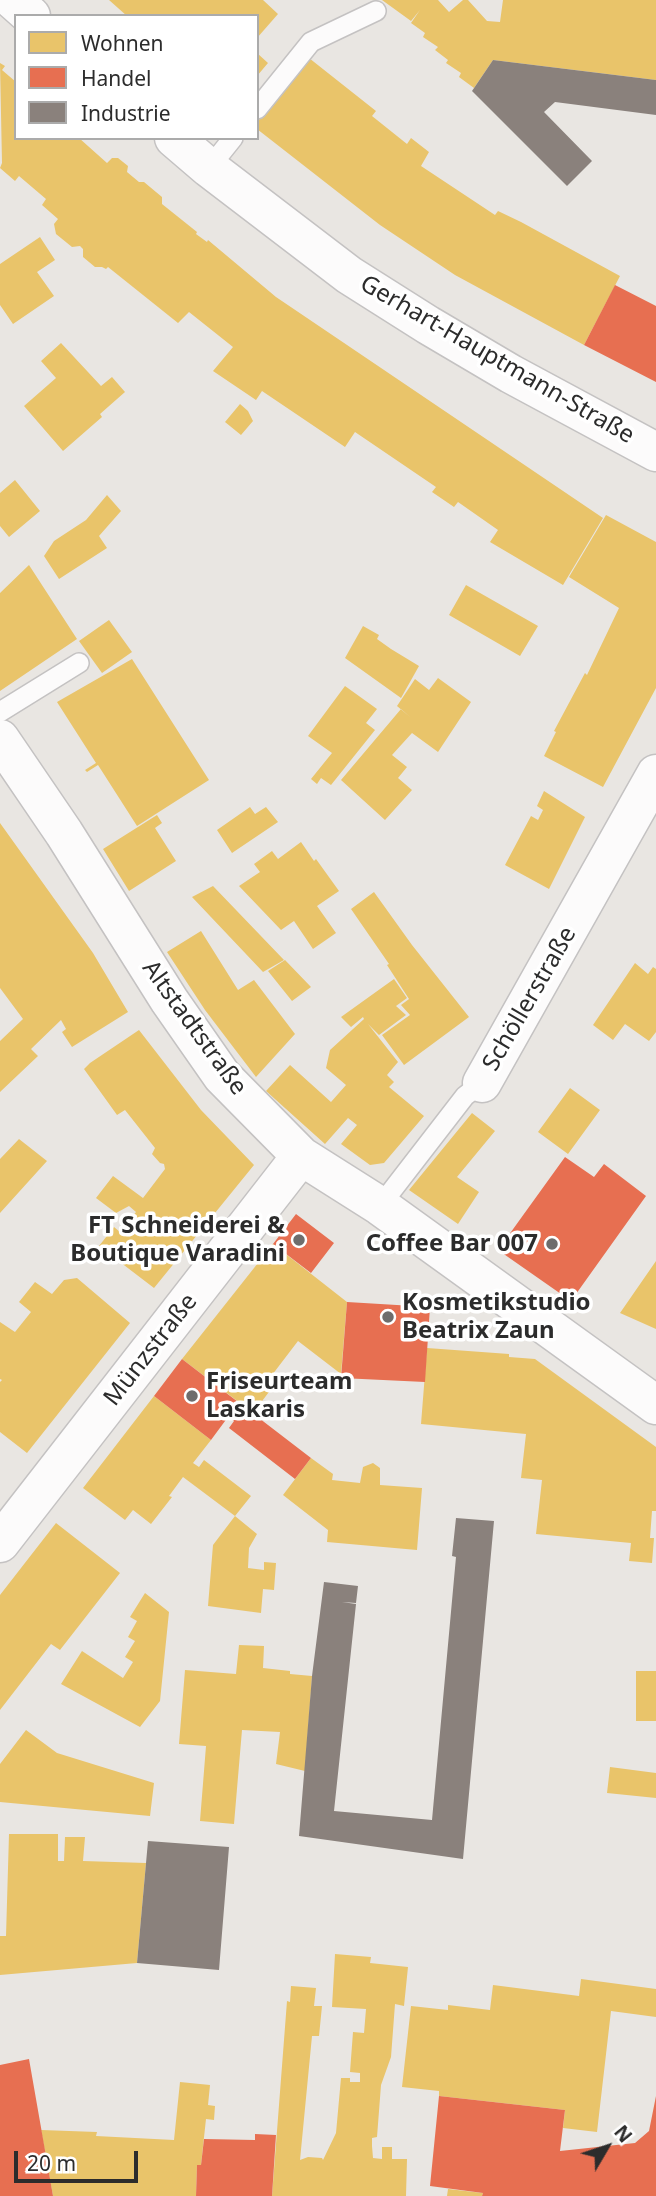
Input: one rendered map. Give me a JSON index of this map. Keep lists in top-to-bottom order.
{
  "streets": {
    "street": [
      "Gerhart-Hauptmann-Straße",
      "Schöllerstraße",
      "Altstadtstraße",
      "Münzstraße"
    ]
  },
  "crossings": [
    ["Schöllerstraße", "Altstadtstraße"],
    ["Altstadtstraße", "Münzstraße"]
  ],
  "places": [
    "FT Schneiderei & Boutique Varadini",
    "Coffee Bar 007",
    "Kosmetikstudio Beatrix Zaun",
    "Friseurteam Laskaris"
  ],
  "legend": ["Wohnen", "Handel", "Industrie"],
  "scale_bar": "20 m",
  "north": "top right"
}
